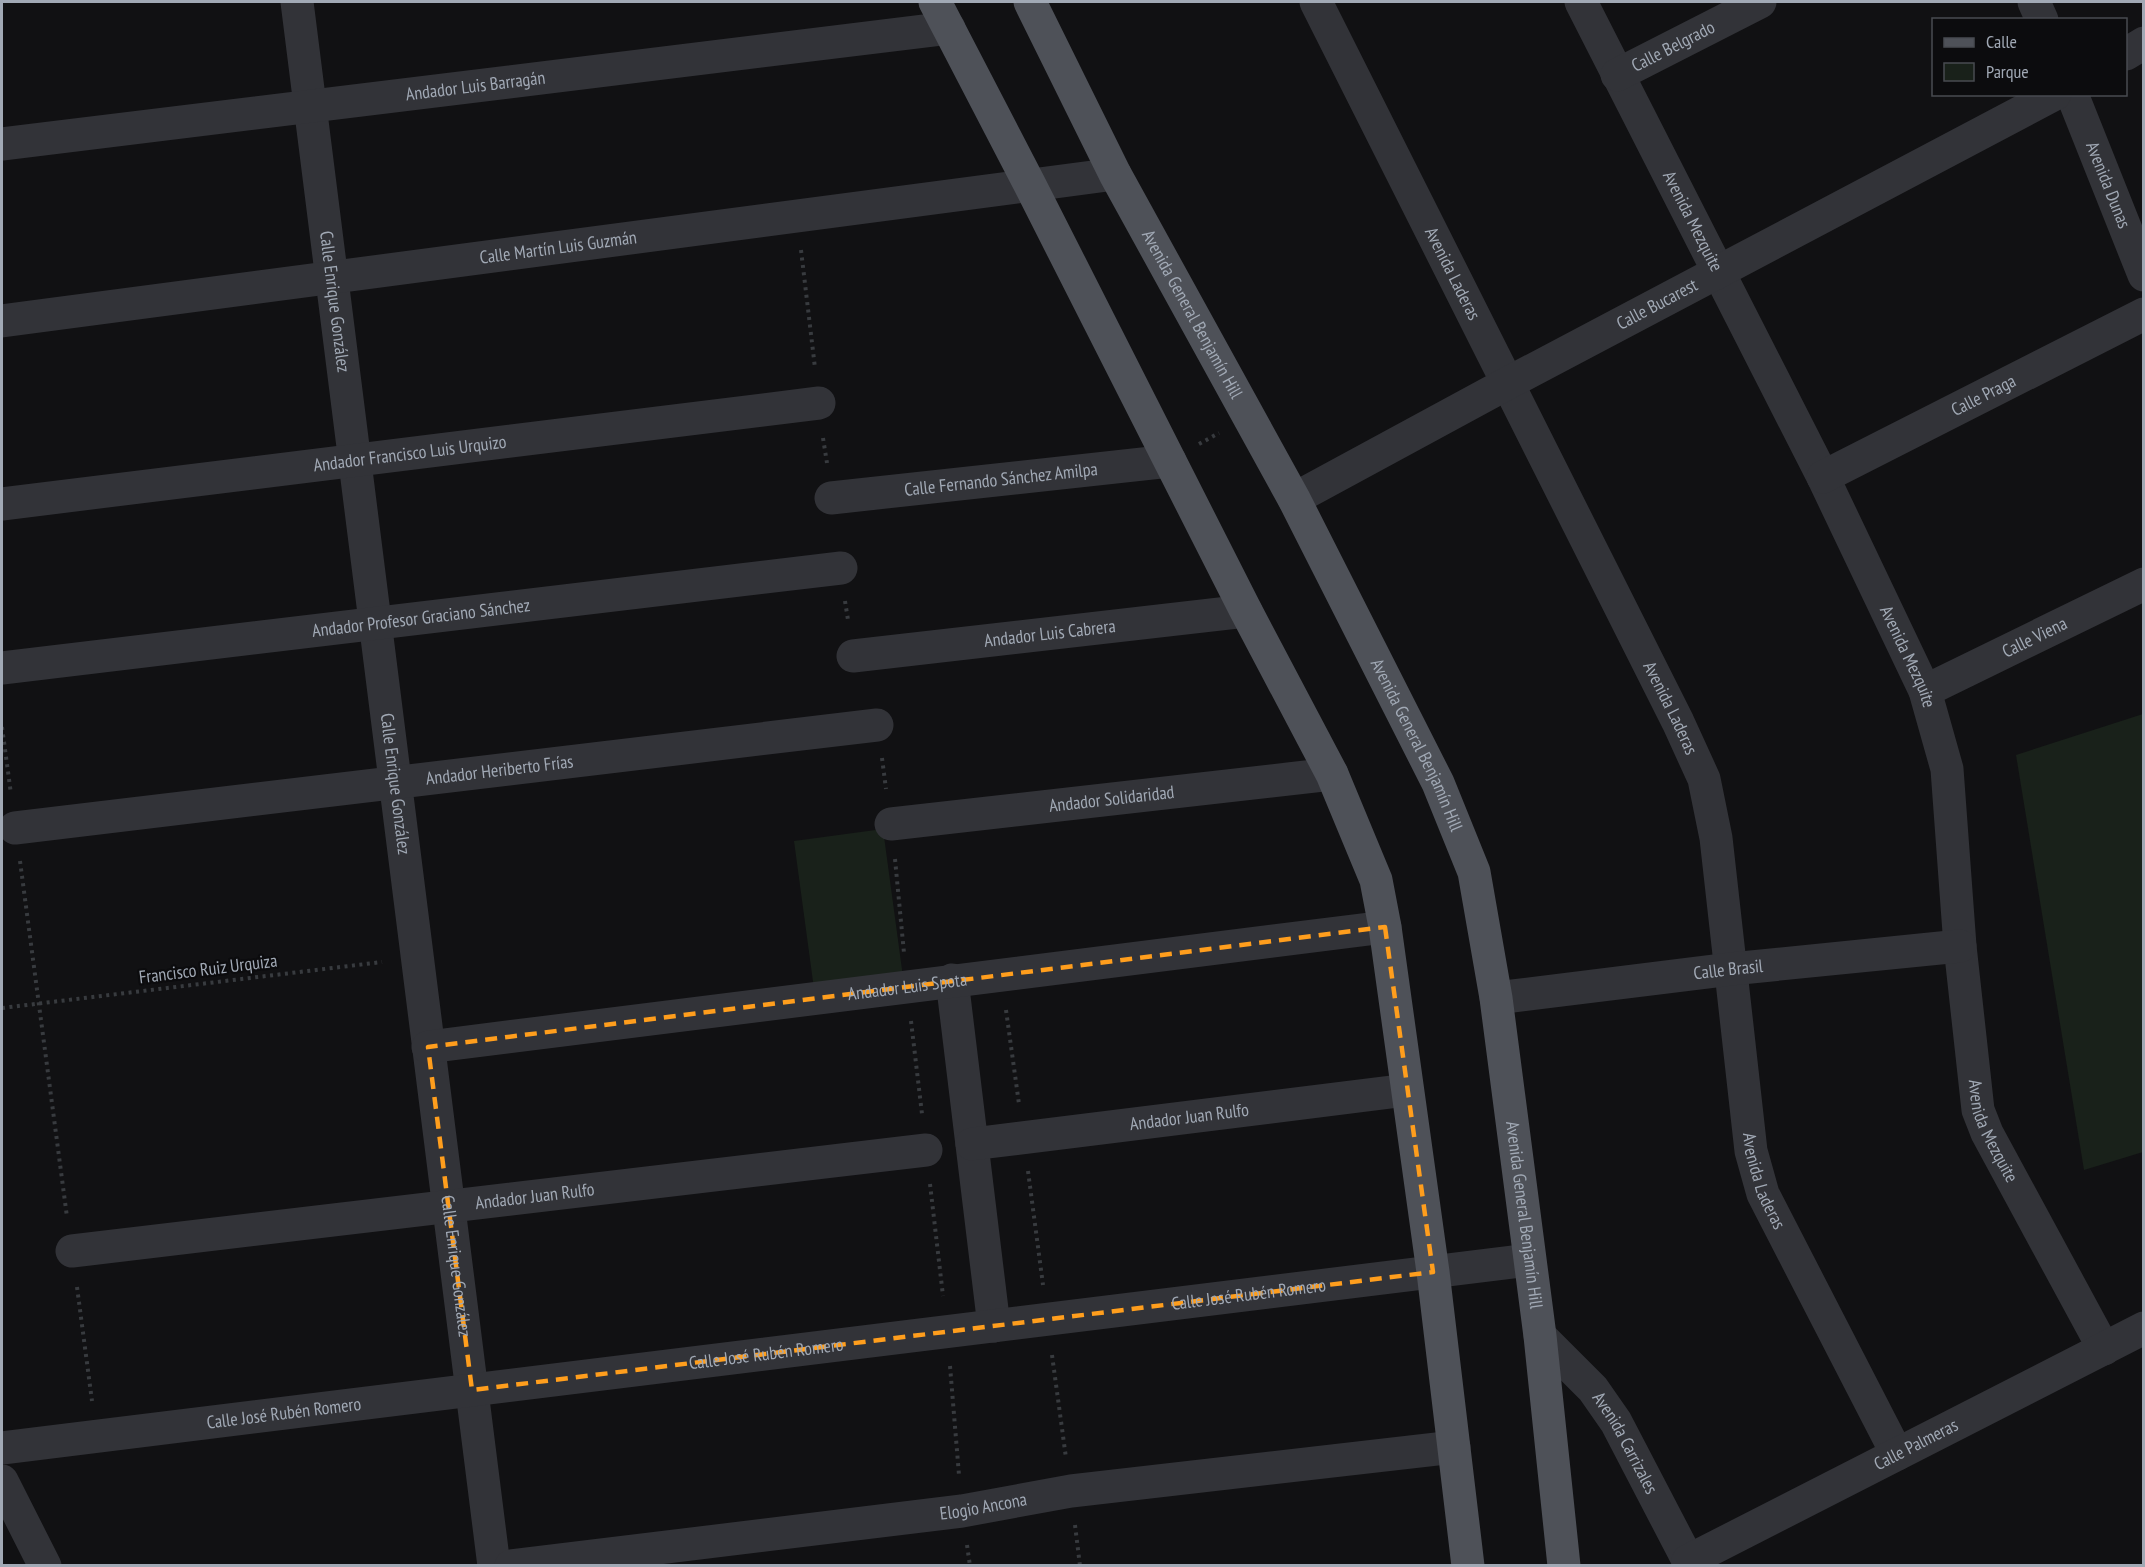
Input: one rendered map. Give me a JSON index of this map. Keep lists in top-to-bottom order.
{
  "streets": {
    "main road": ["Avenida General Benjamín Hill"],
    "street": [
      "Calle Belgrado",
      "Andador Luis Barragán",
      "Avenida Dunas",
      "Avenida Mezquite",
      "Calle Martín Luis Guzmán",
      "Avenida Laderas",
      "Calle Enrique González",
      "Calle Bucarest",
      "Calle Praga",
      "Andador Francisco Luis Urquizo",
      "Calle Fernando Sánchez Amilpa",
      "Andador Profesor Graciano Sánchez",
      "Andador Luis Cabrera",
      "Calle Viena",
      "Andador Heriberto Frías",
      "Andador Solidaridad",
      "Calle Brasil",
      "Andador Luis Spota",
      "Andador Juan Rulfo",
      "Calle José Rubén Romero",
      "Avenida Carrizales",
      "Calle Palmeras",
      "Elogio Ancona"
    ],
    "path": ["Francisco Ruiz Urquiza"]
  },
  "crossings": [
    ["Calle Belgrado", "Avenida Mezquite"],
    ["Andador Luis Barragán", "Calle Enrique González"],
    ["Avenida Mezquite", "Calle Bucarest"],
    ["Avenida Mezquite", "Calle Praga"],
    ["Avenida Mezquite", "Calle Viena"],
    ["Avenida Mezquite", "Calle Brasil"],
    ["Avenida Mezquite", "Calle Palmeras"],
    ["Calle Martín Luis Guzmán", "Calle Enrique González"],
    ["Calle Martín Luis Guzmán", "Avenida General Benjamín Hill"],
    ["Avenida Laderas", "Calle Bucarest"],
    ["Avenida Laderas", "Calle Brasil"],
    ["Avenida Laderas", "Calle Palmeras"],
    ["Calle Enrique González", "Andador Francisco Luis Urquizo"],
    ["Calle Enrique González", "Andador Profesor Graciano Sánchez"],
    ["Calle Enrique González", "Andador Heriberto Frías"],
    ["Calle Enrique González", "Francisco Ruiz Urquiza"],
    ["Calle Enrique González", "Andador Luis Spota"],
    ["Calle Enrique González", "Andador Juan Rulfo"],
    ["Calle Enrique González", "Calle José Rubén Romero"],
    ["Calle Bucarest", "Avenida General Benjamín Hill"],
    ["Avenida General Benjamín Hill", "Calle Brasil"],
    ["Avenida General Benjamín Hill", "Calle José Rubén Romero"],
    ["Avenida General Benjamín Hill", "Avenida Carrizales"],
    ["Avenida Carrizales", "Calle Palmeras"]
  ],
  "legend": ["Calle", "Parque"]
}
